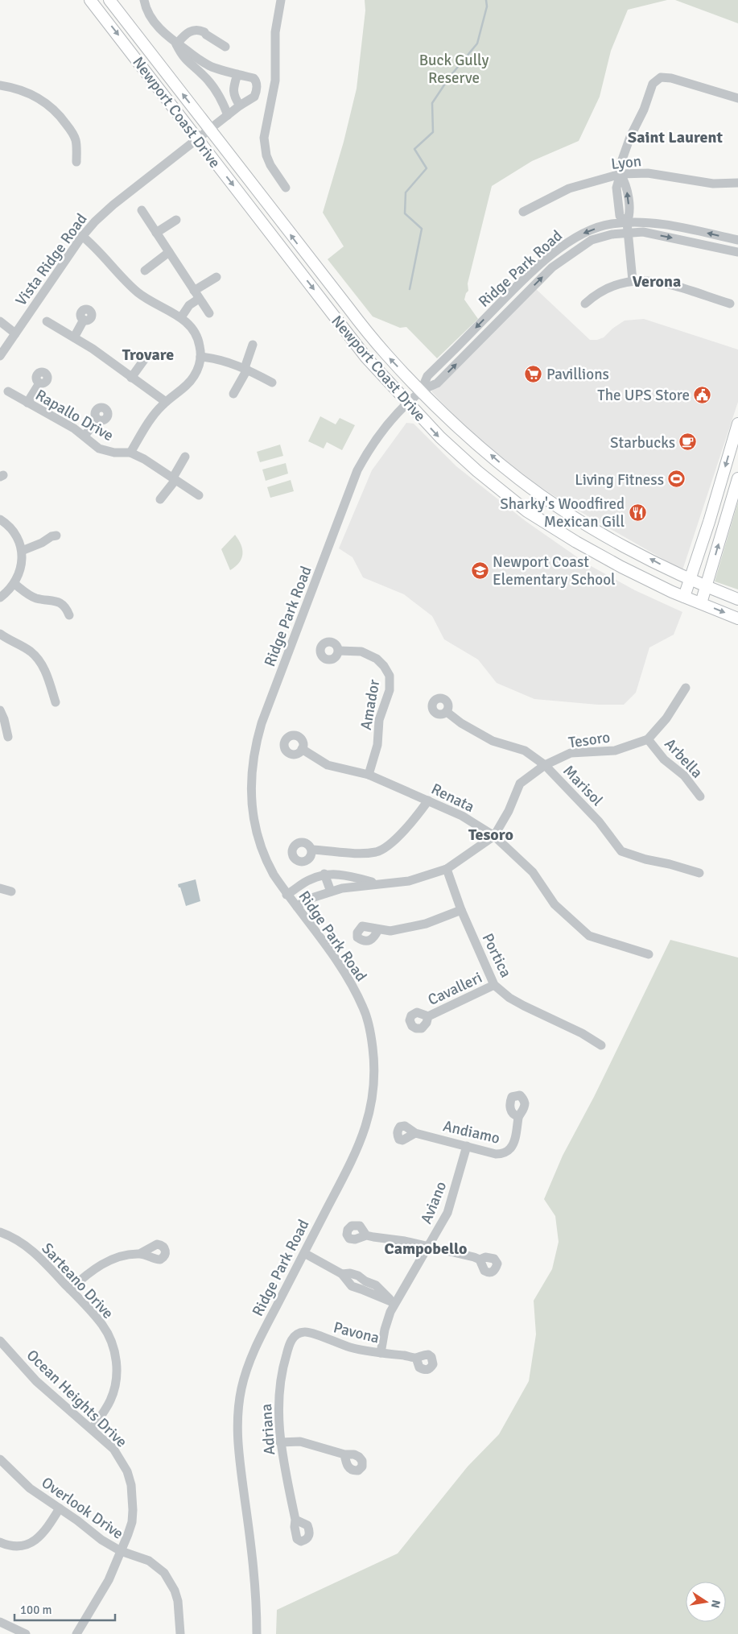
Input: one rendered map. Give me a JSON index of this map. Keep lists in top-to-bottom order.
{
  "streets": {
    "main road": ["Newport Coast Drive"],
    "street": [
      "Lyon",
      "Vista Ridge Road",
      "Ridge Park Road",
      "Rapallo Drive",
      "Amador",
      "Tesoro",
      "Arbella",
      "Marisol",
      "Renata",
      "Portica",
      "Cavalleri",
      "Andiamo",
      "Aviano",
      "Sarteano Drive",
      "Pavona",
      "Ocean Heights Drive",
      "Adriana",
      "Overlook Drive"
    ]
  },
  "crossings": [
    ["Newport Coast Drive", "Vista Ridge Road"],
    ["Newport Coast Drive", "Ridge Park Road"],
    ["Ridge Park Road", "Tesoro"],
    ["Amador", "Renata"],
    ["Tesoro", "Arbella"],
    ["Tesoro", "Marisol"],
    ["Tesoro", "Renata"],
    ["Tesoro", "Portica"],
    ["Portica", "Cavalleri"],
    ["Andiamo", "Aviano"],
    ["Aviano", "Pavona"],
    ["Sarteano Drive", "Ocean Heights Drive"],
    ["Pavona", "Adriana"],
    ["Ocean Heights Drive", "Overlook Drive"]
  ],
  "districts": [
    "Saint Laurent",
    "Verona",
    "Trovare",
    "Tesoro",
    "Campobello"
  ],
  "parks": ["Buck Gully Reserve"],
  "places": {
    "supermarket": ["Pavillions"],
    "public building": ["The UPS Store"],
    "cafe": ["Starbucks"],
    "sports": ["Living Fitness"],
    "restaurant": ["Sharky's Woodfired Mexican Gill"],
    "school or university": ["Newport Coast Elementary School"]
  },
  "scale_bar": "100 m",
  "north": "right"
}
